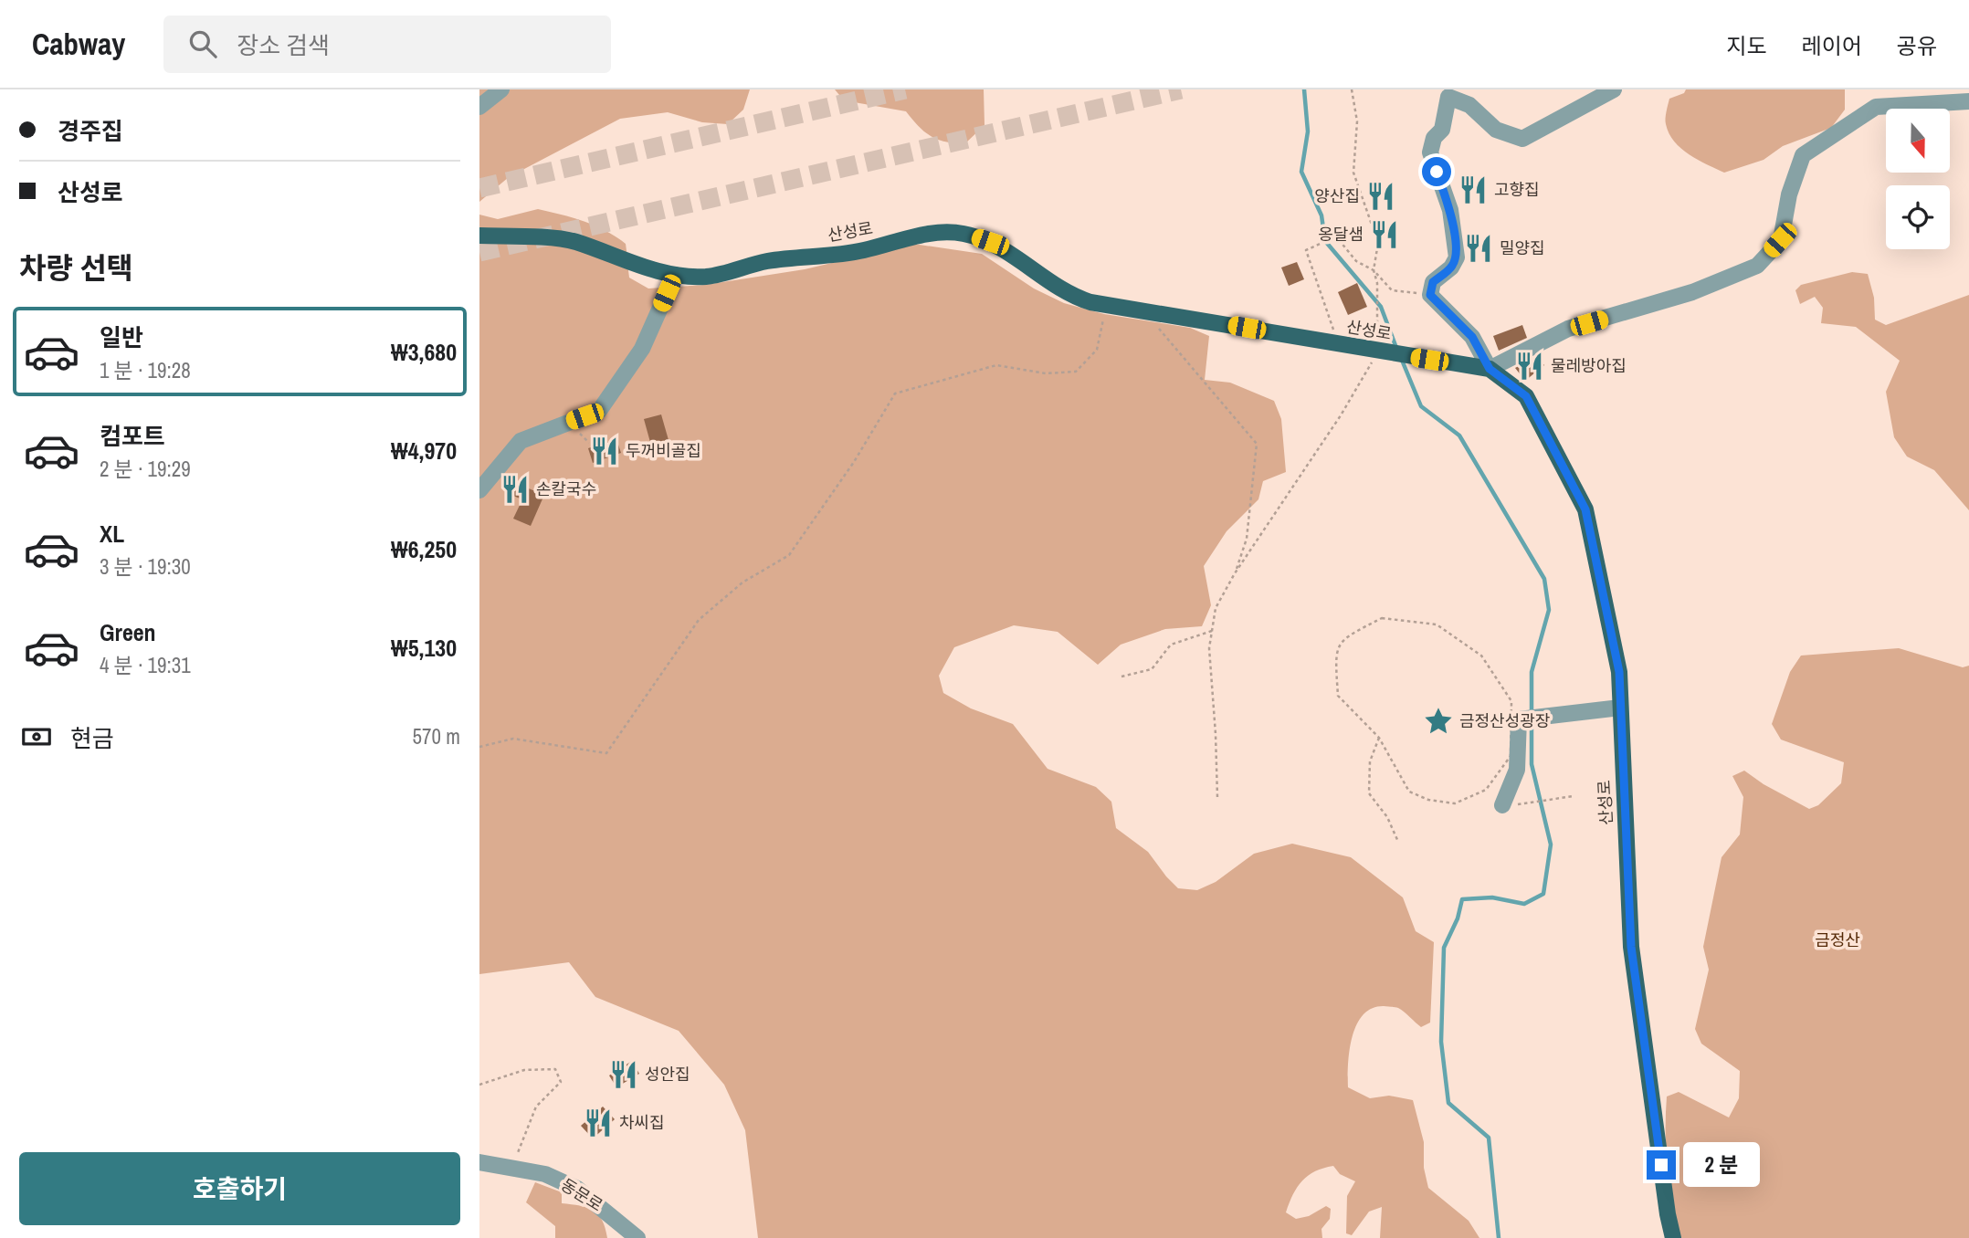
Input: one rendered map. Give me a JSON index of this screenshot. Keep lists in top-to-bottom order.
{
  "streets": {
    "main road": ["산성로"],
    "street": ["동문로"]
  },
  "parks": ["금정산"],
  "places": {
    "restaurant": [
      "고향집",
      "양산집",
      "옹달샘",
      "밀양집",
      "물레방아집",
      "두꺼비골집",
      "손칼국수",
      "성안집",
      "차씨집"
    ],
    "place": ["금정산성광장"]
  },
  "north": "bottom",
  "page": {
    "header": "Cabway",
    "search": "장소 검색",
    "nav": ["지도", "레이어", "공유"],
    "banner": ["경주집", "산성로"],
    "heading": "차량 선택",
    "list": [
      {
        "name": "일반",
        "note": "1 분 · 19:28",
        "value": "₩3,680"
      },
      {
        "name": "컴포트",
        "note": "2 분 · 19:29",
        "value": "₩4,970"
      },
      {
        "name": "XL",
        "note": "3 분 · 19:30",
        "value": "₩6,250"
      },
      {
        "name": "Green",
        "note": "4 분 · 19:31",
        "value": "₩5,130"
      }
    ],
    "pay": ["현금", "570 m"],
    "buttons": "호출하기",
    "bubble": "2 분"
  }
}
